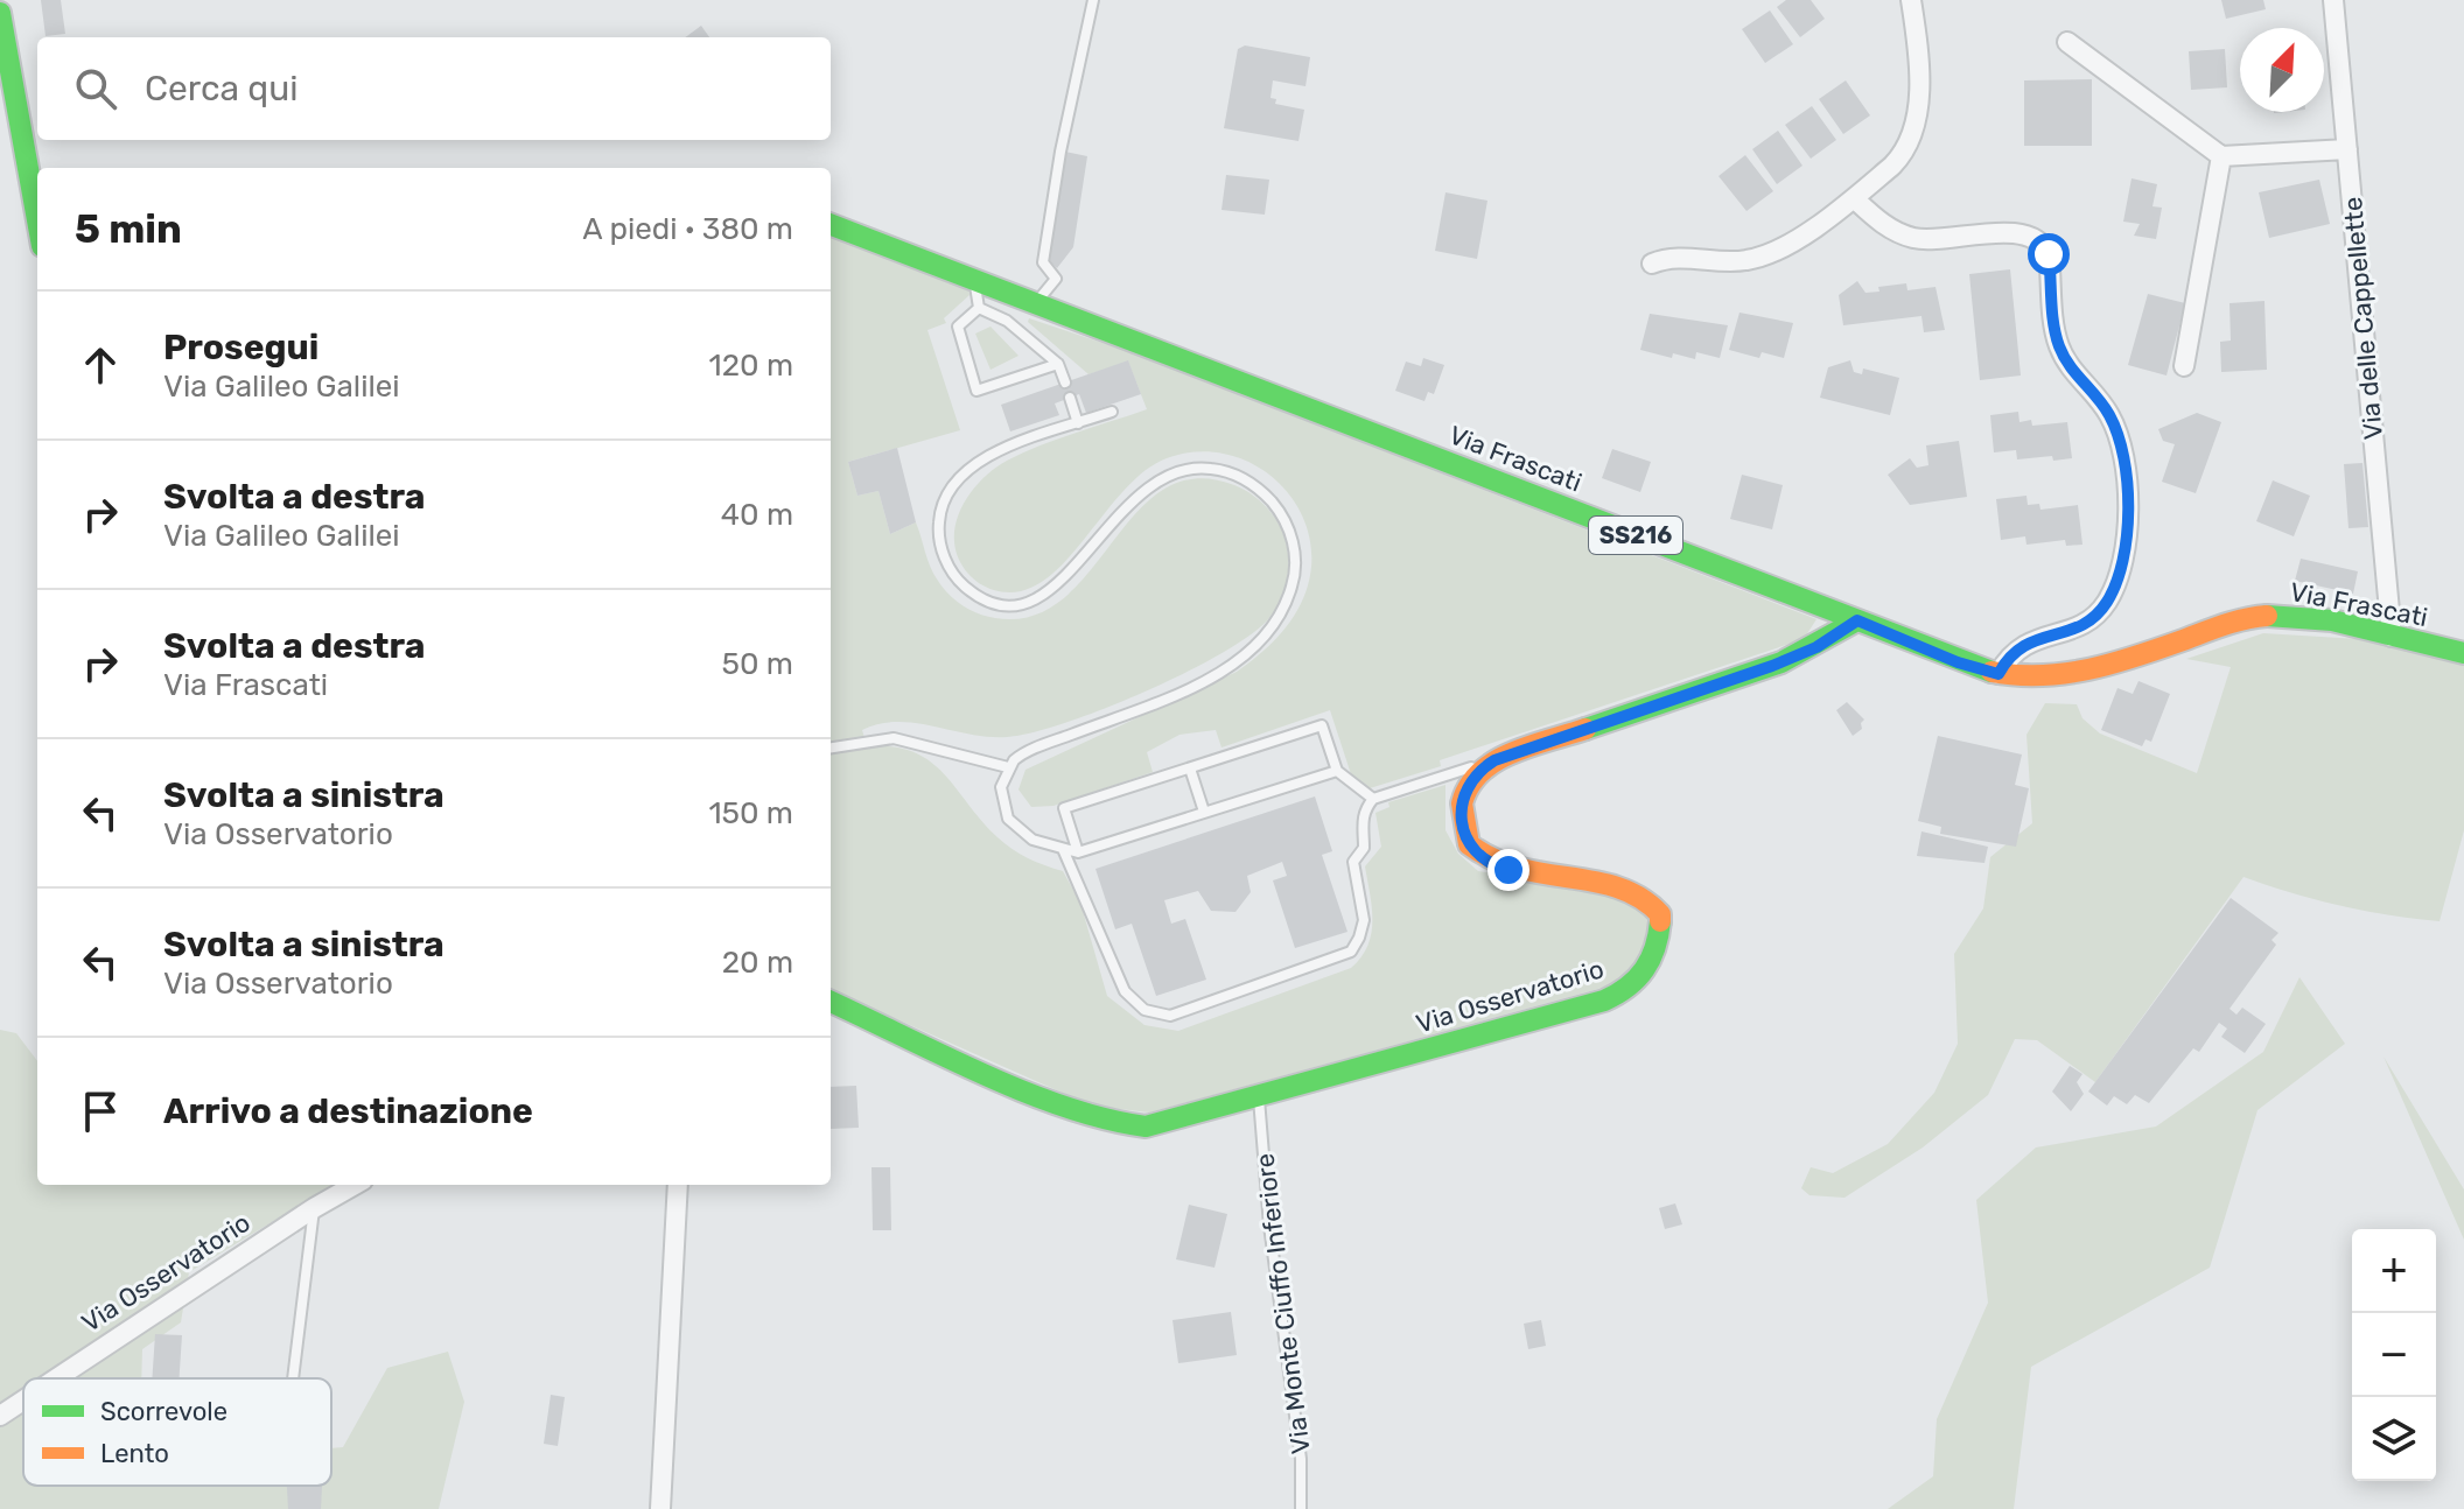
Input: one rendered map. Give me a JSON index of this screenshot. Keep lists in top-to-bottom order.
{
  "streets": {
    "main road": ["Via Frascati", "SS216", "Via Osservatorio"],
    "street": ["Via delle Cappellette"],
    "lane": ["Via Monte Ciuffo Inferiore"]
  },
  "crossings": [
    ["Via delle Cappellette", "Via Frascati"],
    ["Via Frascati", "Via Osservatorio"],
    ["Via Osservatorio", "Via Monte Ciuffo Inferiore"]
  ],
  "legend": ["Scorrevole", "Lento"],
  "north": "top right",
  "page": {
    "search": "Cerca qui",
    "heading": ["5 min", "A piedi · 380 m"],
    "list": [
      ["Prosegui", "Via Galileo Galilei", "120 m"],
      ["Svolta a destra", "Via Galileo Galilei", "40 m"],
      ["Svolta a destra", "Via Frascati", "50 m"],
      ["Svolta a sinistra", "Via Osservatorio", "150 m"],
      ["Svolta a sinistra", "Via Osservatorio", "20 m"],
      "Arrivo a destinazione"
    ],
    "map_buttons": ["+", "−"]
  }
}
